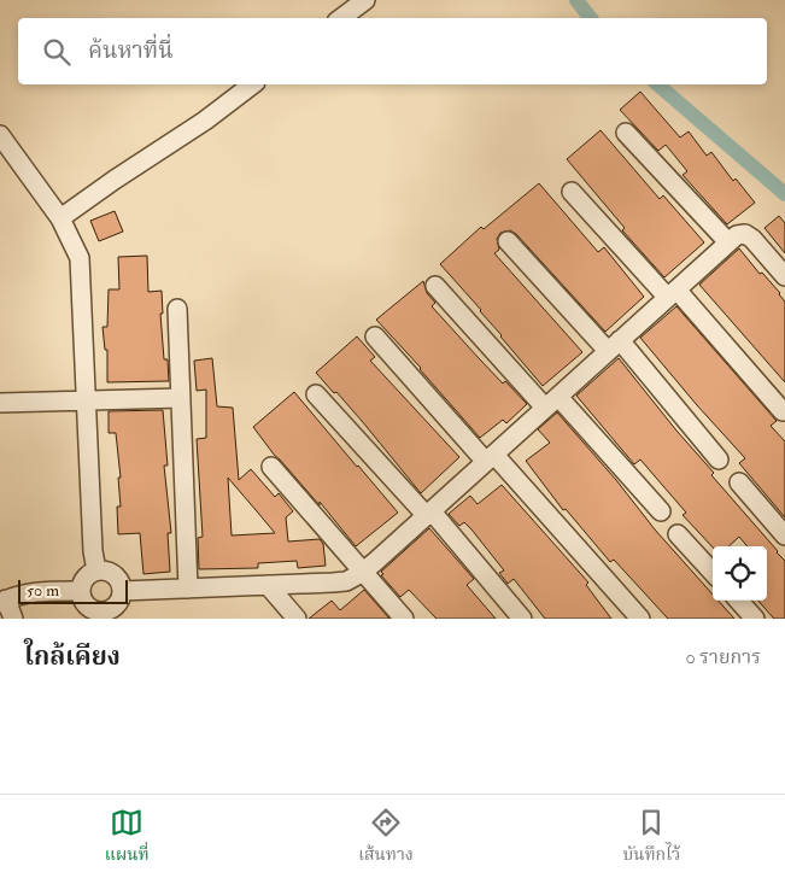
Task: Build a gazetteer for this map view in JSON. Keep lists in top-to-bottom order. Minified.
{"scale_bar":"50 m","page":{"search":"ค้นหาที่นี่","scale":"50 m","heading":["ใกล้เคียง","0 รายการ"],"nav":["แผนที่","เส้นทาง","บันทึกไว้"]}}
